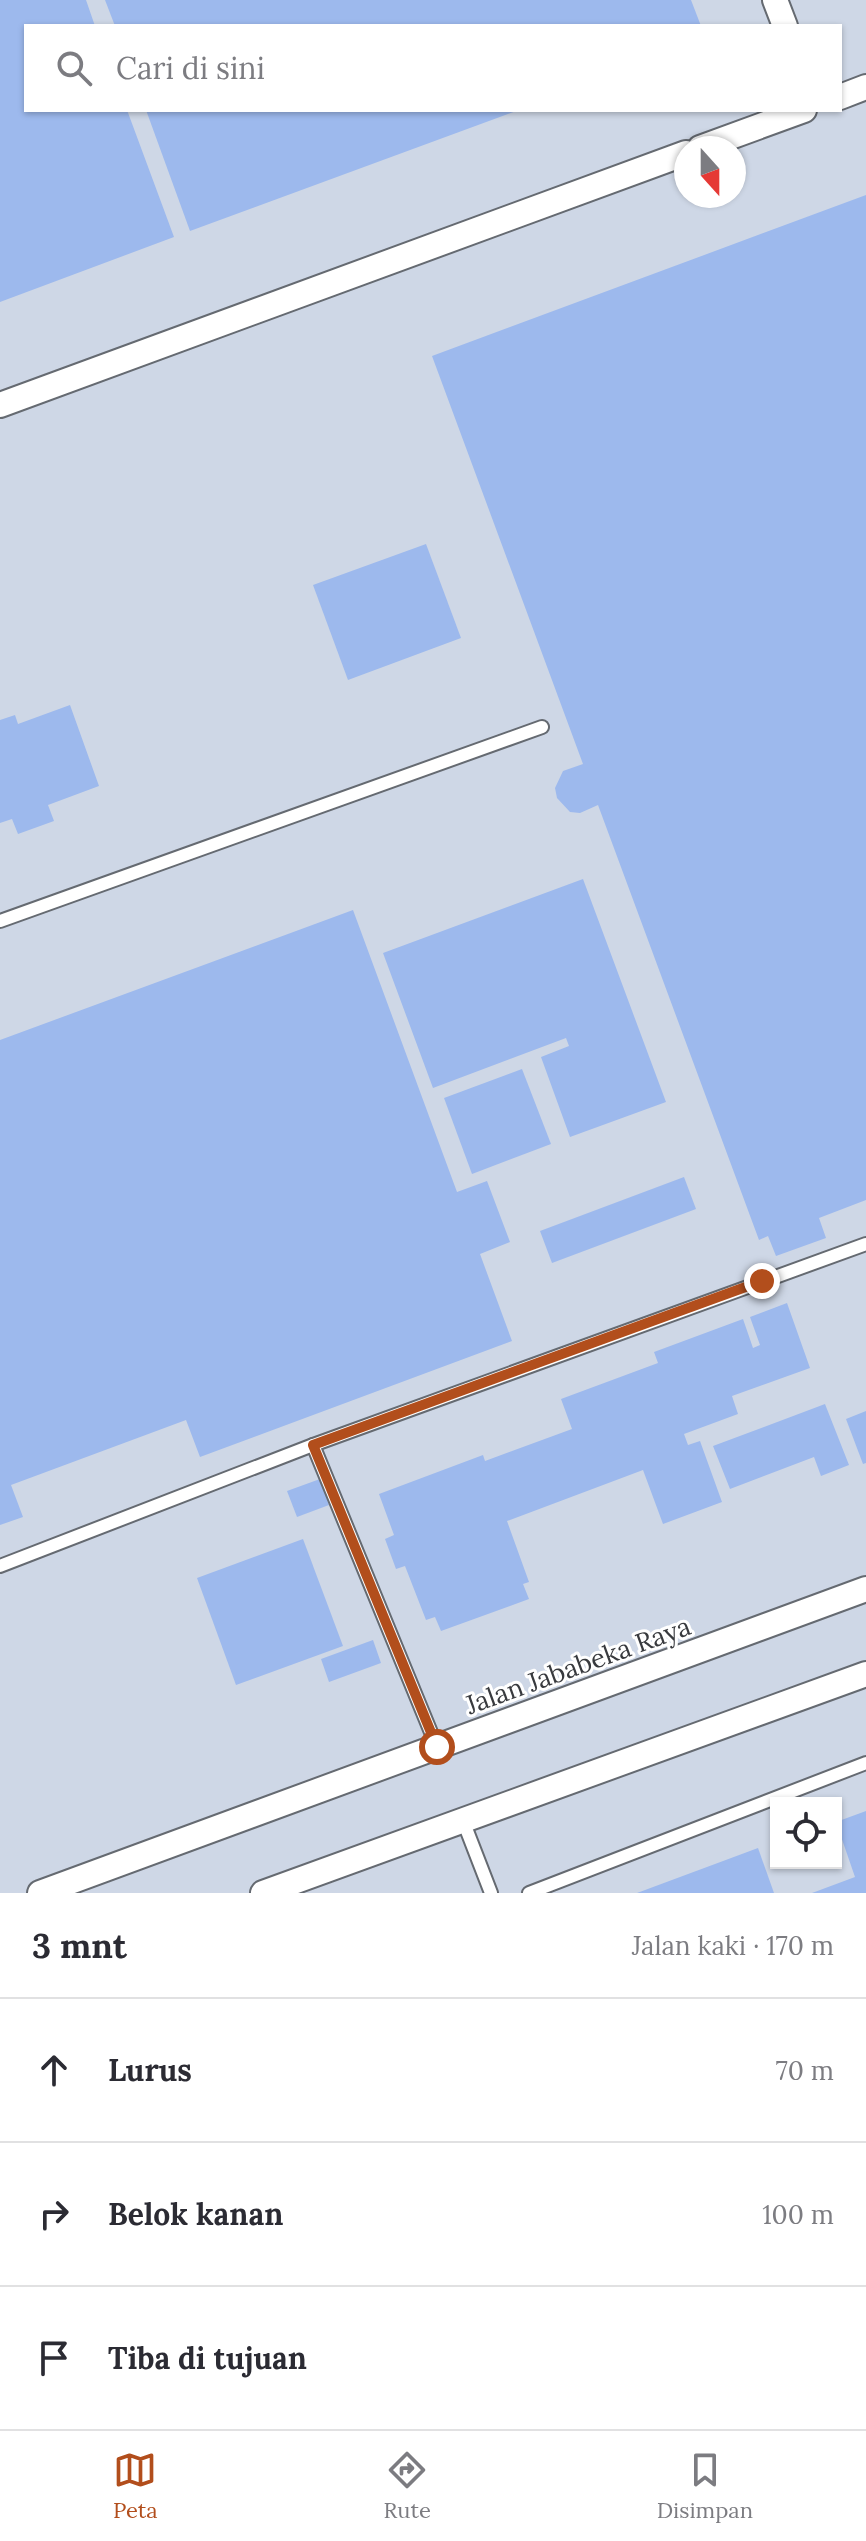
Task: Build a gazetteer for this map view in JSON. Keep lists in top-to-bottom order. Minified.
{"streets":{"street":["Jalan Jababeka Raya"]},"north":"bottom","page":{"search":"Cari di sini","heading":["3 mnt","Jalan kaki · 170 m"],"list":[["Lurus","70 m"],["Belok kanan","100 m"],"Tiba di tujuan"],"nav":["Peta","Rute","Disimpan"]}}
